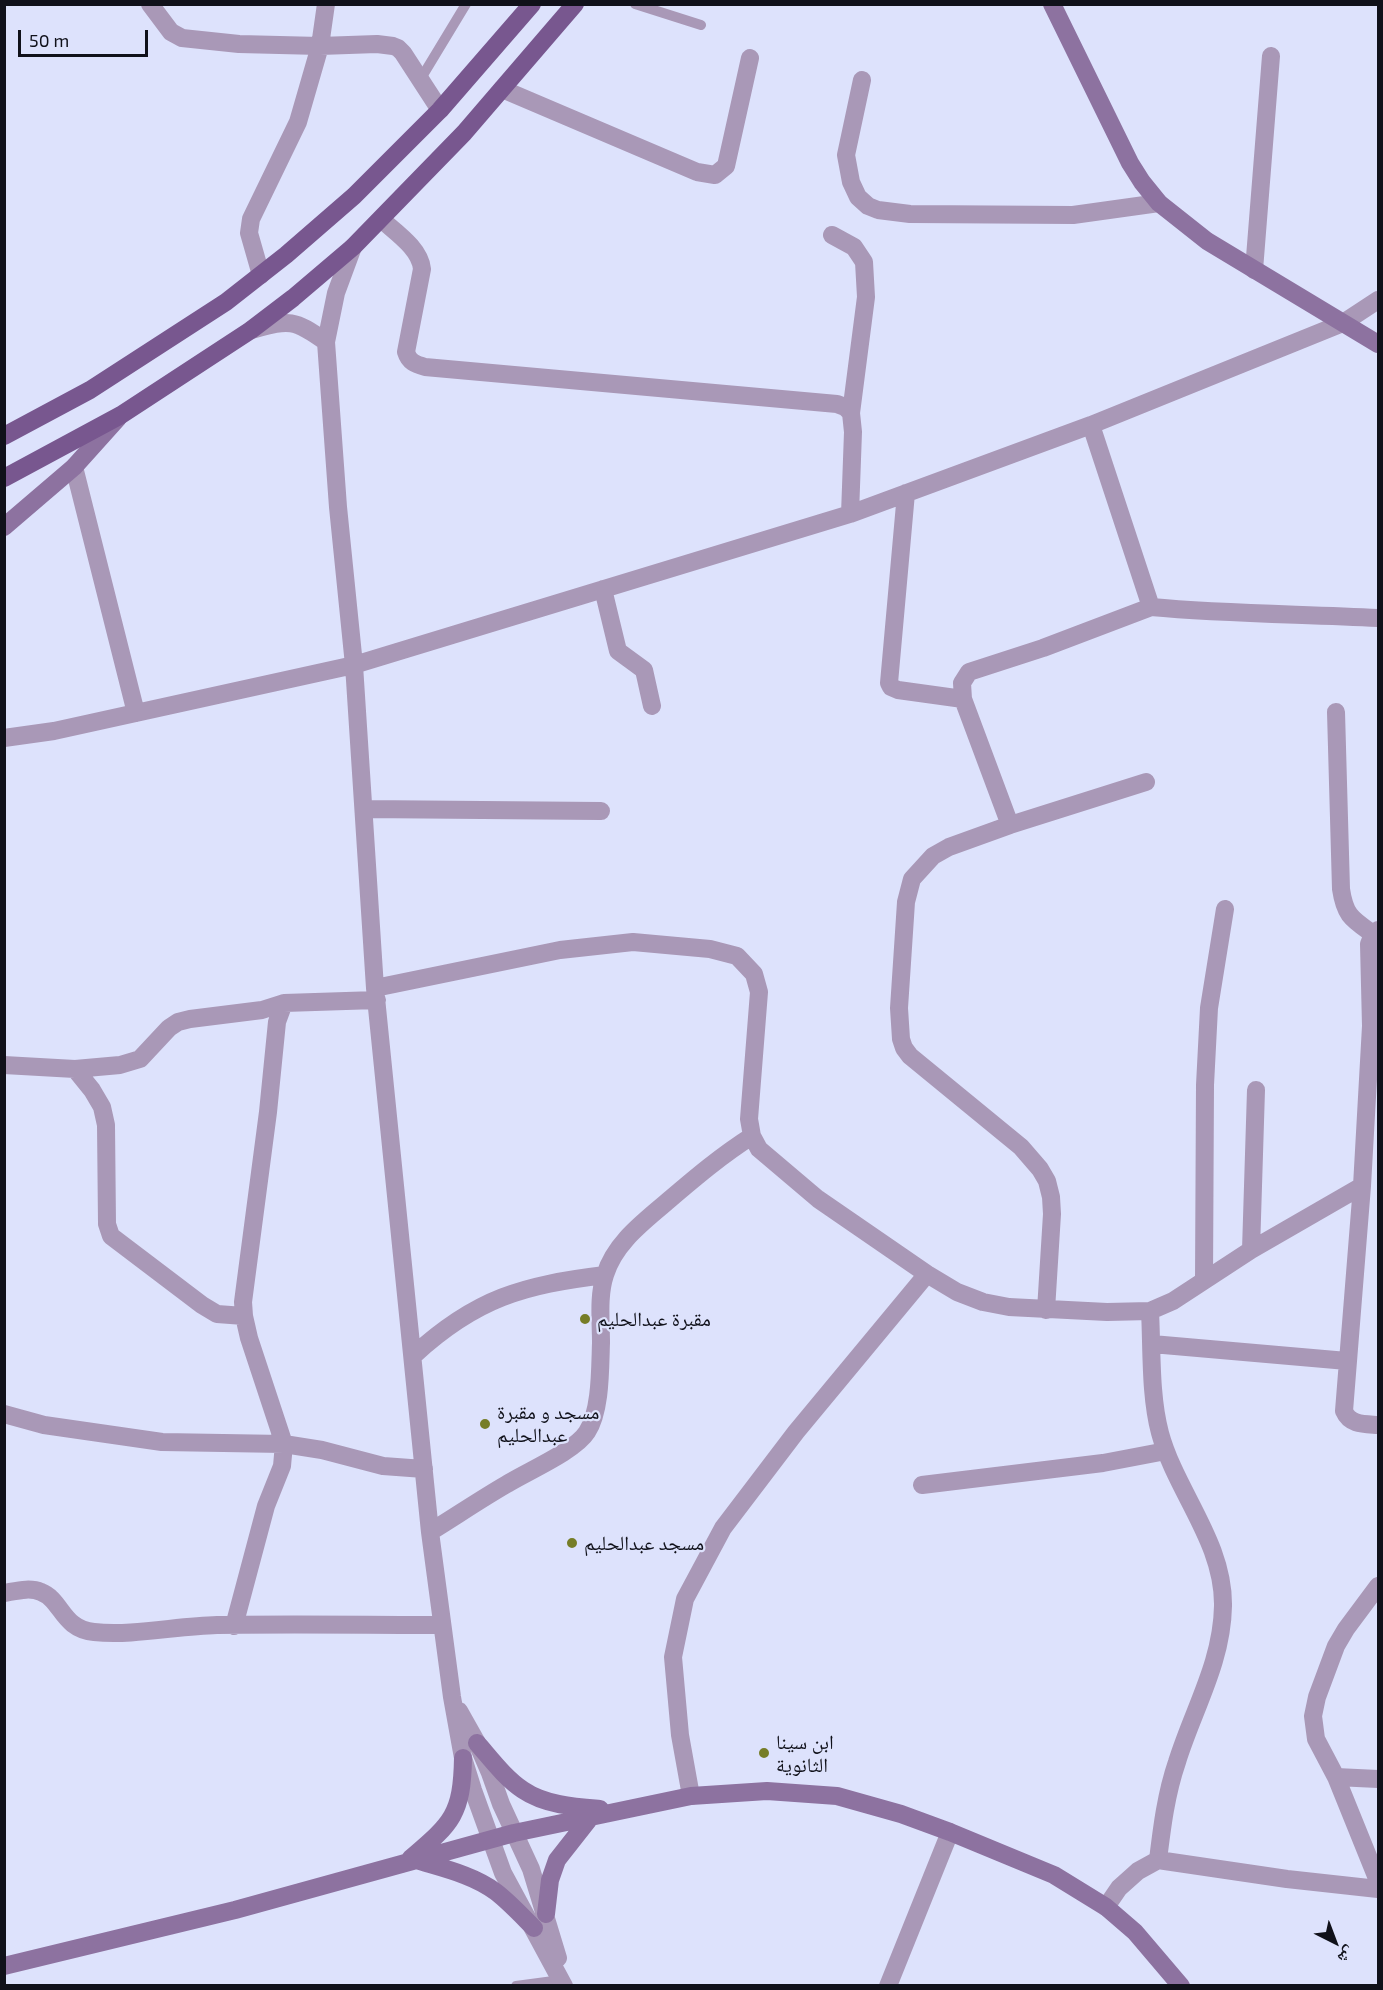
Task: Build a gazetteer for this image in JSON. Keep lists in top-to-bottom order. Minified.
{"places":["مقبرة عبدالحليم","مسجد و مقبرة عبدالحليم","مسجد عبدالحليم","ابن سينا الثانوية"],"scale_bar":"50 m","north":"bottom right"}
